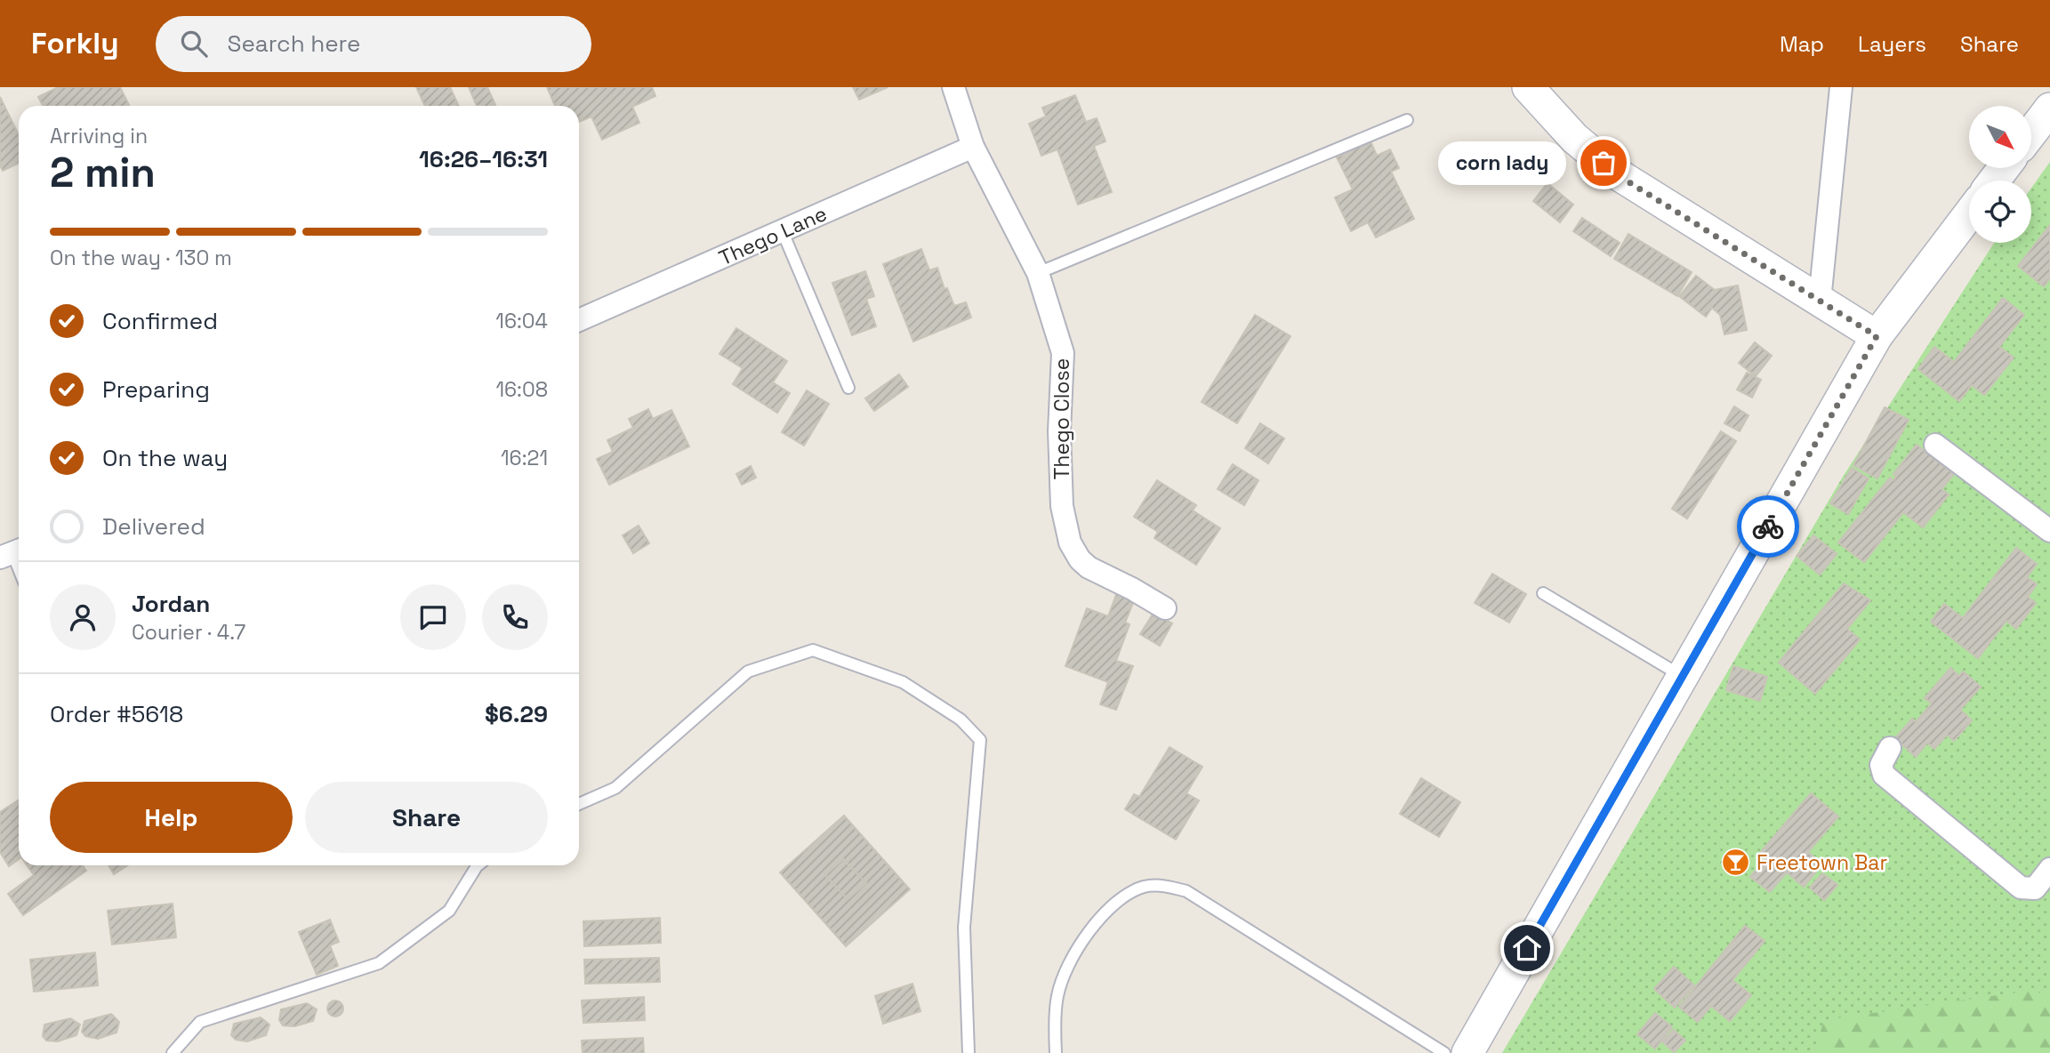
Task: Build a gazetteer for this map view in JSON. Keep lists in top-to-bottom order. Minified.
{"streets":{"street":["Thego Lane","Thego Close"]},"crossings":[["Thego Lane","Thego Close"]],"places":{"other":["corn lady"],"bar":["Freetown Bar"]},"north":"bottom right","page":{"header":"Forkly","search":"Search here","nav":["Map","Layers","Share"],"heading":["2 min","Arriving in","16:26–16:31"],"panel":["Jordan","Courier · 4.7","Order #5618","$6.29"],"bubble":"corn lady","bar":"On the way · 130 m","list":[["Confirmed","16:04"],["Preparing","16:08"],["On the way","16:21"],"Delivered"],"buttons":["Help","Share"]}}
